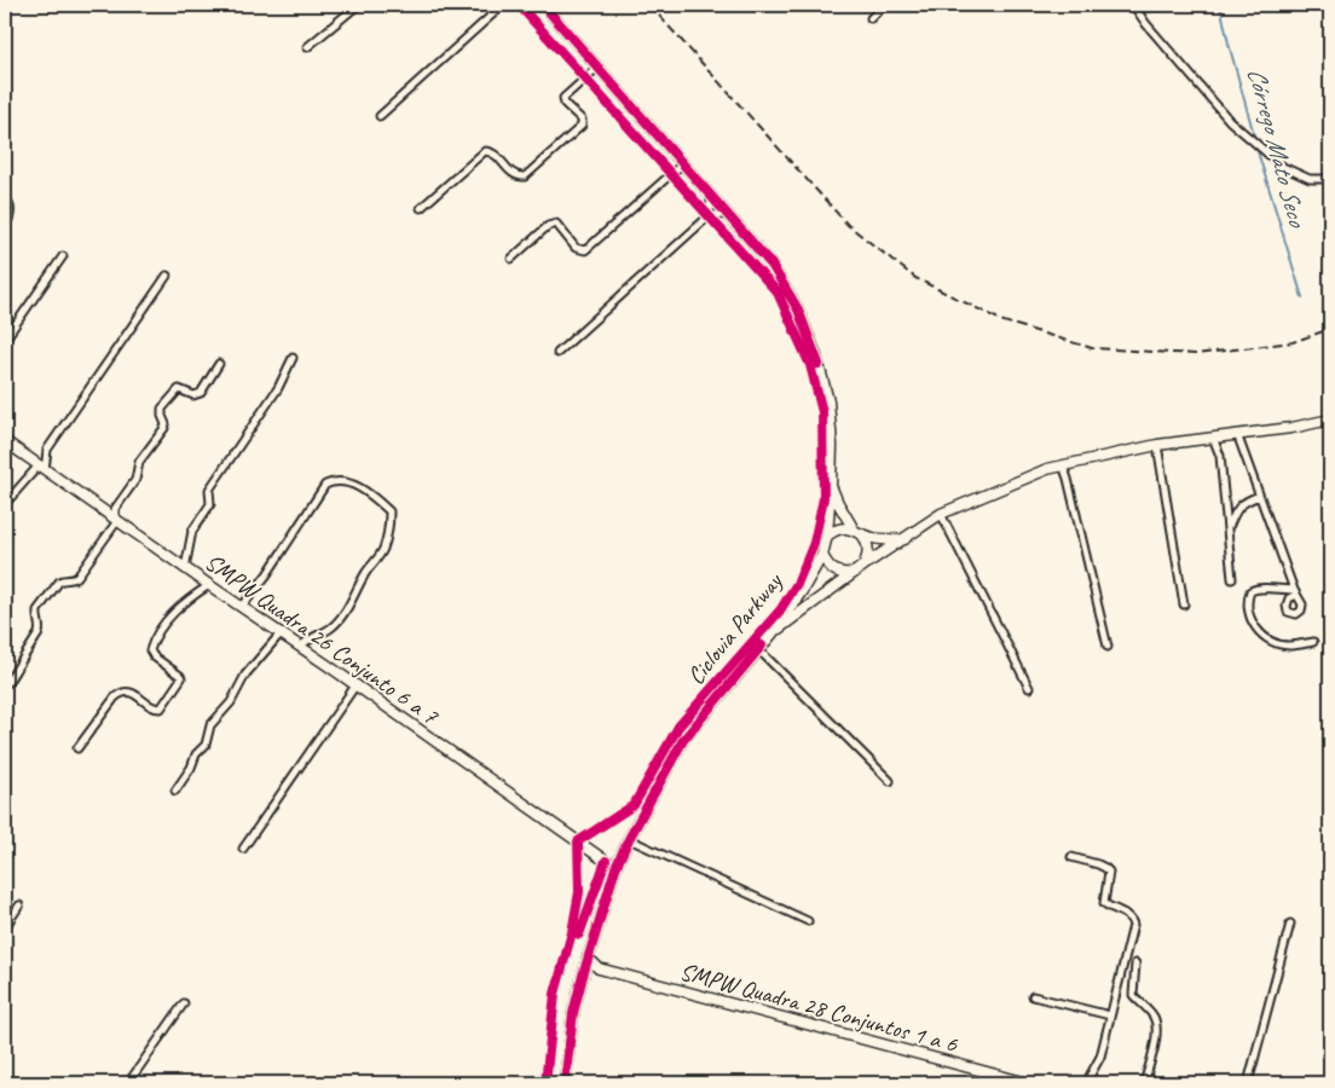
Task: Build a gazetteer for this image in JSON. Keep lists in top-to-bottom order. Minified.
{"streets":{"street":["SMPW Quadra 26 Conjunto 6 a 7","SMPW Quadra 28 Conjuntos 1 a 6"],"cycle path":["Ciclovia Parkway"]},"water":["Córrego Mato Seco"]}
